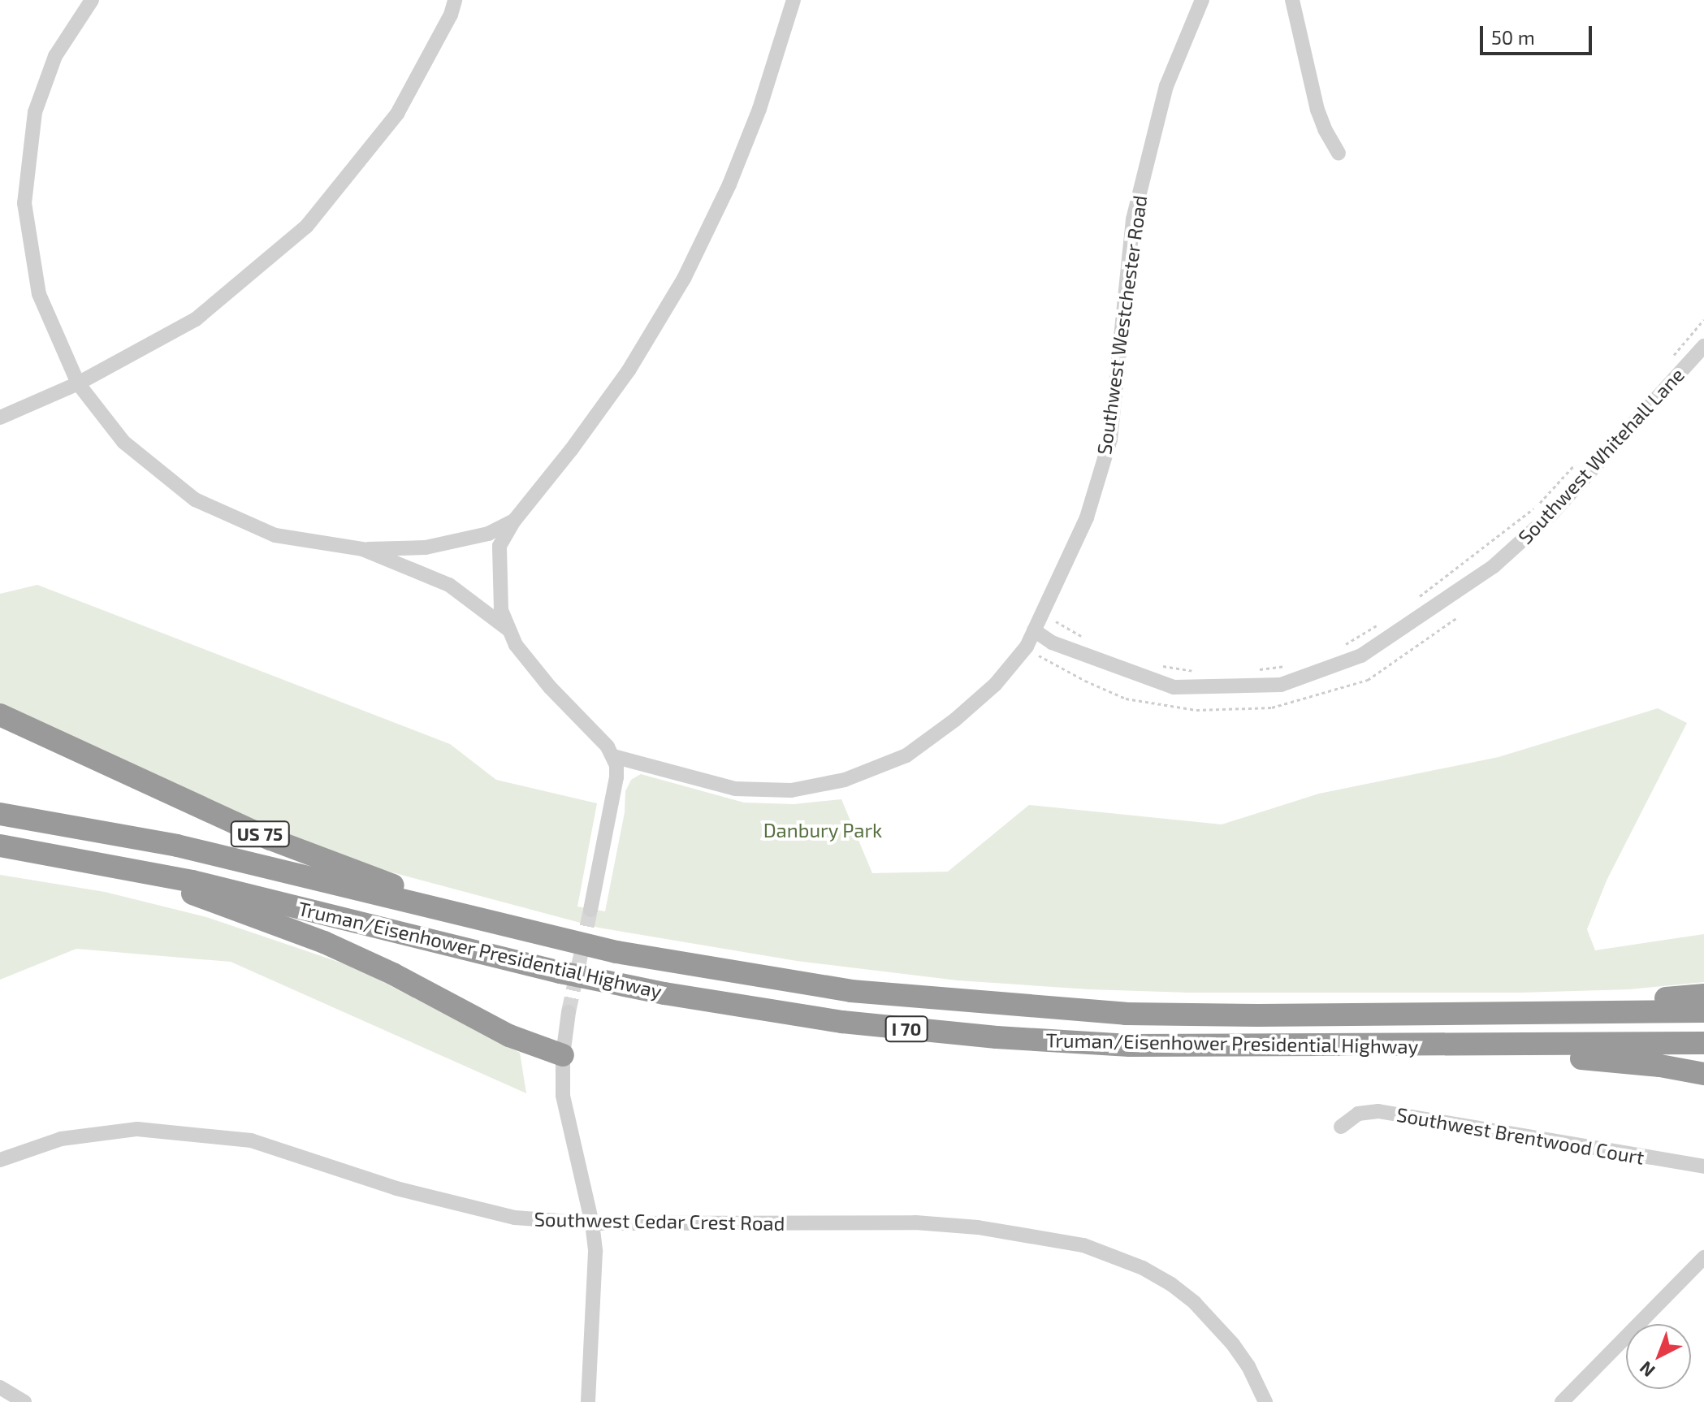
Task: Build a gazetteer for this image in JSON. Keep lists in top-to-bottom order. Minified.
{"streets":{"highway":["US 75","Truman/Eisenhower Presidential Highway","I 70"],"street":["Southwest Westchester Road","Southwest Whitehall Lane","Southwest Brentwood Court","Southwest Cedar Crest Road"]},"crossings":[["Southwest Westchester Road","Southwest Whitehall Lane"],["US 75","Truman/Eisenhower Presidential Highway"]],"parks":["Danbury Park"],"scale_bar":"50 m","north":"bottom left"}
